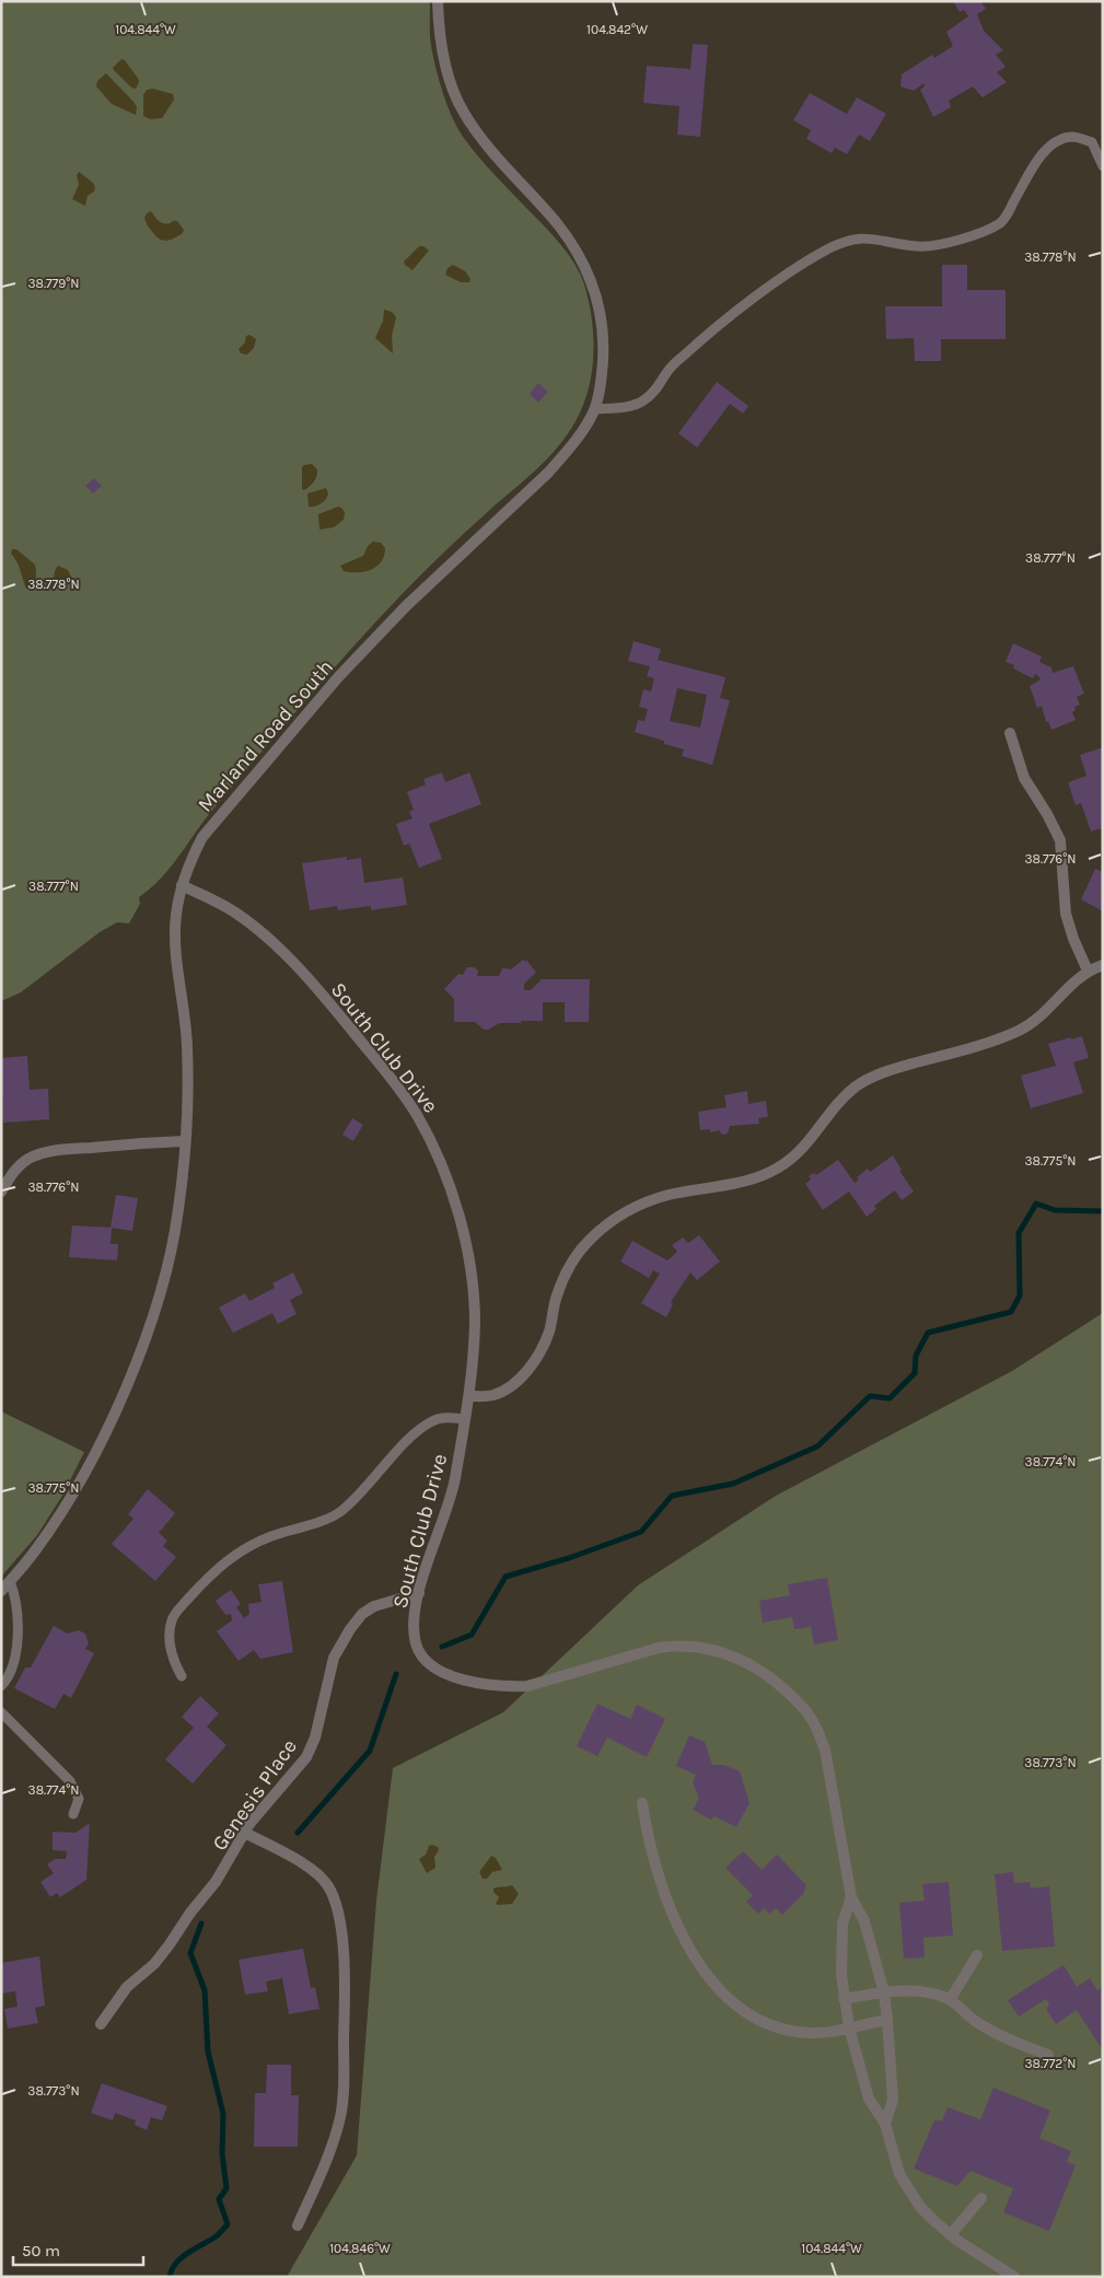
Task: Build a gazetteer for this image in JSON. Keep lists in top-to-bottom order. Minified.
{"streets":{"street":["Marland Road South","South Club Drive","Genesis Place"]},"crossings":[["Marland Road South","South Club Drive"],["South Club Drive","Genesis Place"]],"scale_bar":"50 m","coordinates":["104.844°W","104.842°W","38.778°N","38.779°N","38.777°N","38.776°N","38.775°N","38.774°N","38.773°N","38.772°N","104.846°W"]}
